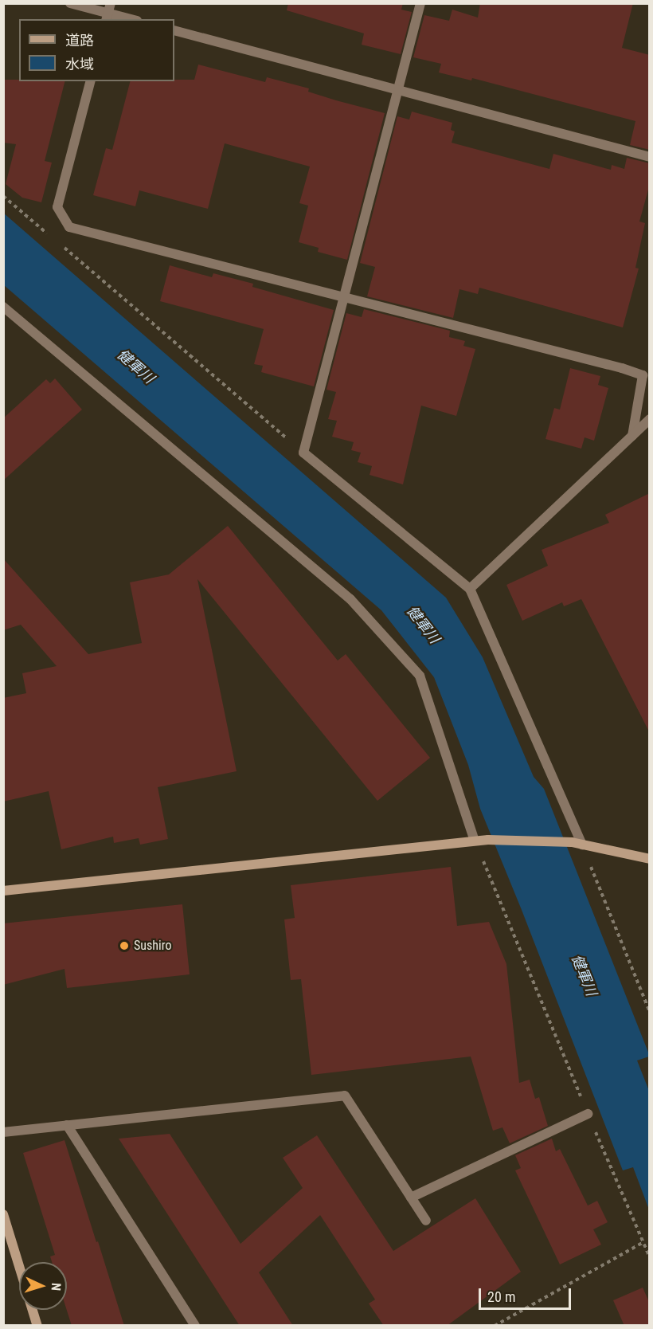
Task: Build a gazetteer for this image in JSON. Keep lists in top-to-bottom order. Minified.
{"water":["健軍川"],"places":["Sushiro"],"legend":["道路","水域"],"scale_bar":"20 m","north":"right"}
